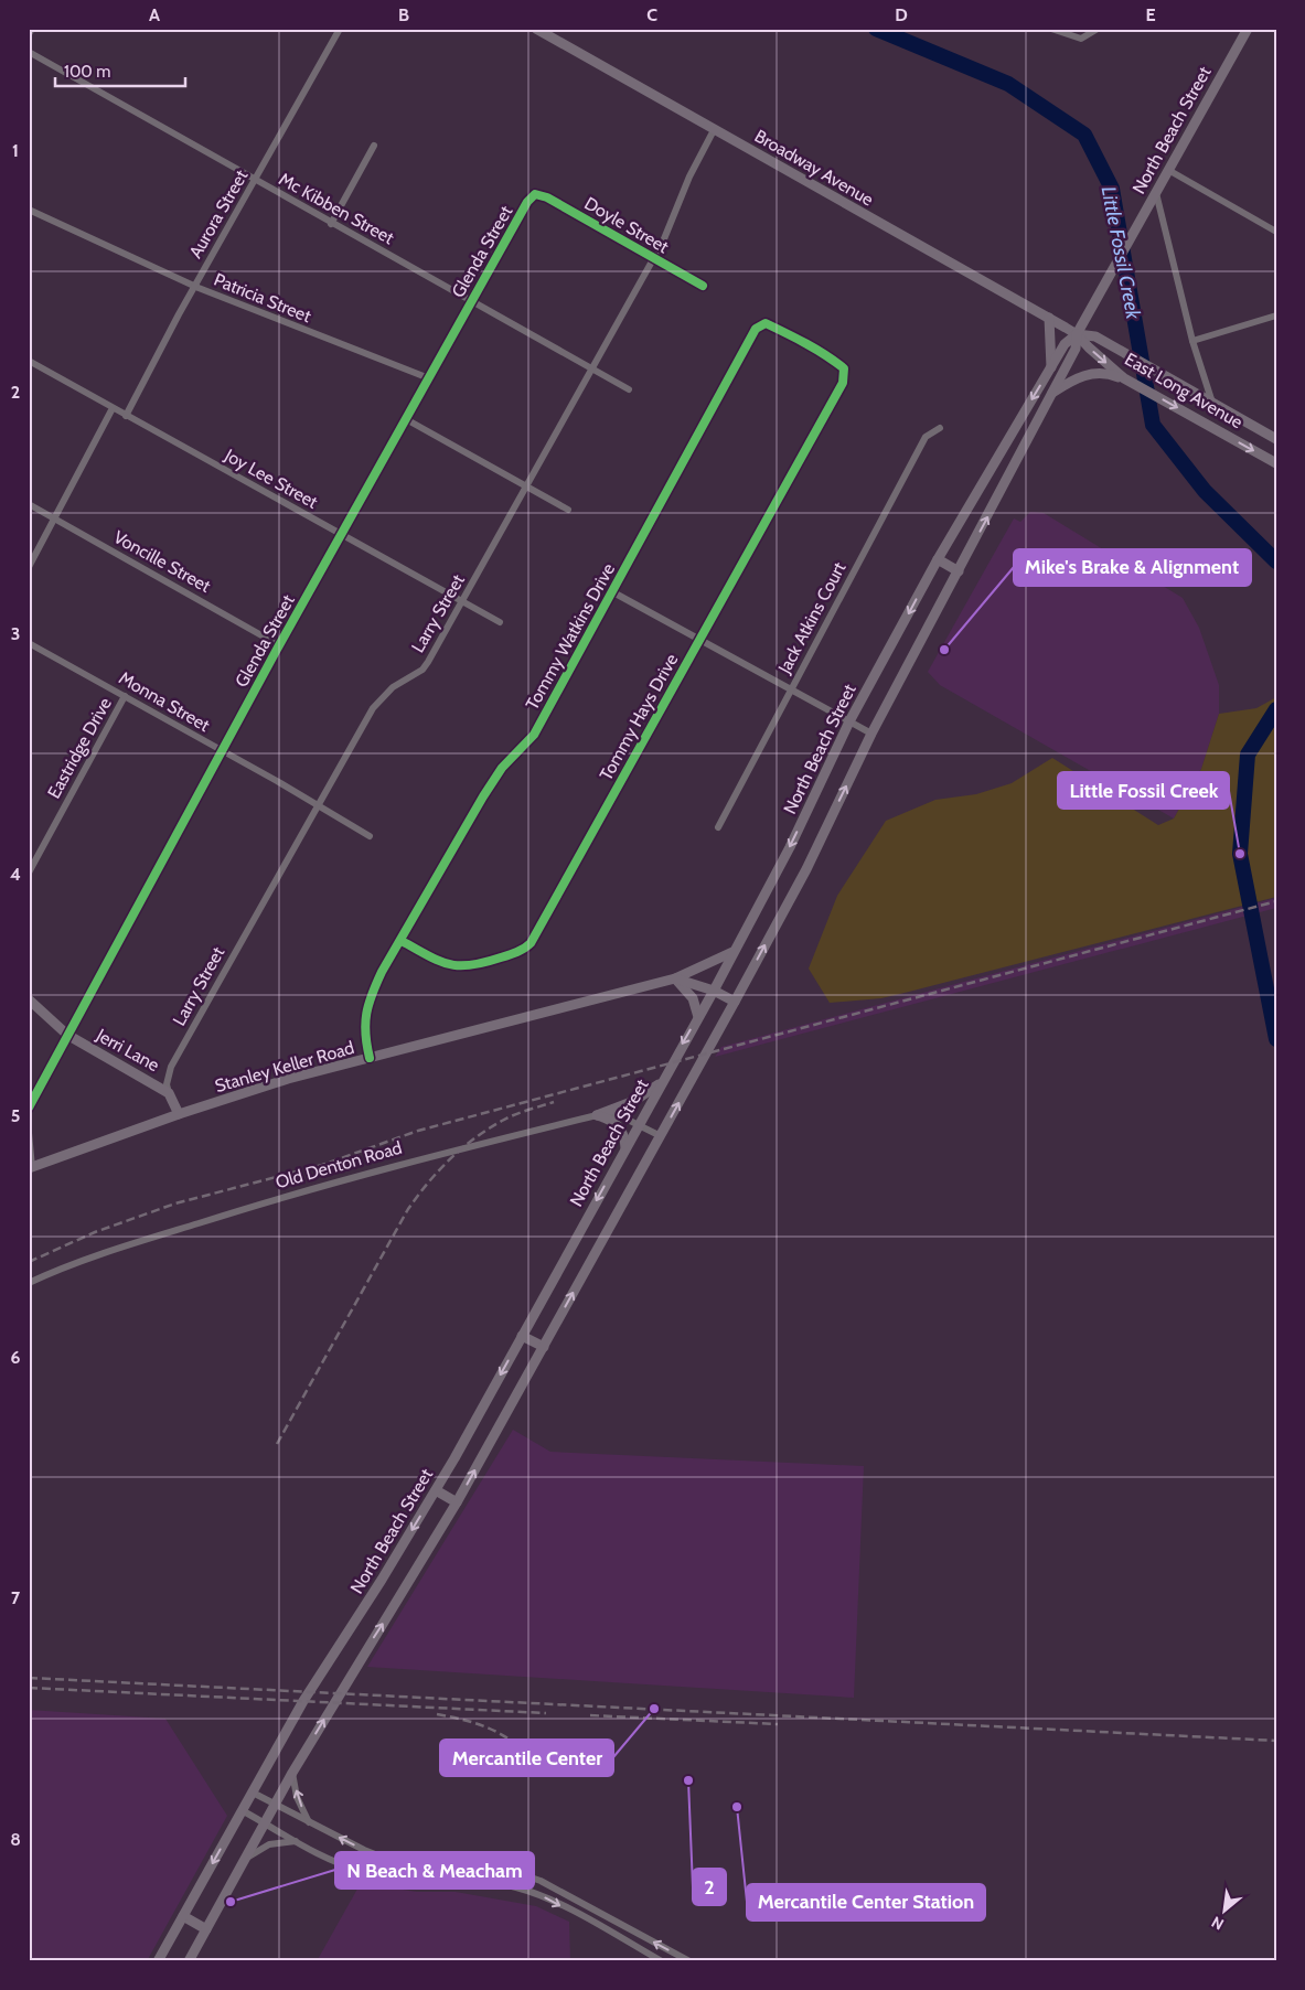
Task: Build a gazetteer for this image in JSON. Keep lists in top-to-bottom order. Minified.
{"streets":{"main road":["North Beach Street","Broadway Avenue","East Long Avenue","Jerri Lane","Stanley Keller Road"],"street":["Mc Kibben Street","Aurora Street","Doyle Street","Glenda Street","Patricia Street","Joy Lee Street","Voncille Street","Larry Street","Jack Atkins Court","Tommy Watkins Drive","Monna Street","Tommy Hays Drive","Eastridge Drive","Old Denton Road"]},"crossings":[["North Beach Street","Broadway Avenue"],["North Beach Street","East Long Avenue"],["North Beach Street","Stanley Keller Road"],["North Beach Street","Old Denton Road"],["Broadway Avenue","East Long Avenue"],["Broadway Avenue","Larry Street"],["Mc Kibben Street","Aurora Street"],["Mc Kibben Street","Glenda Street"],["Mc Kibben Street","Larry Street"],["Aurora Street","Patricia Street"],["Aurora Street","Joy Lee Street"],["Doyle Street","Glenda Street"],["Doyle Street","Larry Street"],["Glenda Street","Patricia Street"],["Glenda Street","Joy Lee Street"],["Glenda Street","Voncille Street"],["Glenda Street","Monna Street"],["Glenda Street","Jerri Lane"],["Joy Lee Street","Larry Street"],["Larry Street","Monna Street"],["Larry Street","Jerri Lane"],["Tommy Watkins Drive","Tommy Hays Drive"],["Tommy Watkins Drive","Stanley Keller Road"],["Monna Street","Eastridge Drive"],["Jerri Lane","Stanley Keller Road"]],"water":["Little Fossil Creek"],"places":["Mike's Brake & Alignment","Little Fossil Creek","Mercantile Center","2","Mercantile Center Station","N Beach & Meacham"],"scale_bar":"100 m","north":"bottom left","grid":{"columns":["A","B","C","D","E"],"rows":["1","2","3","4","5","6","7","8"]}}
